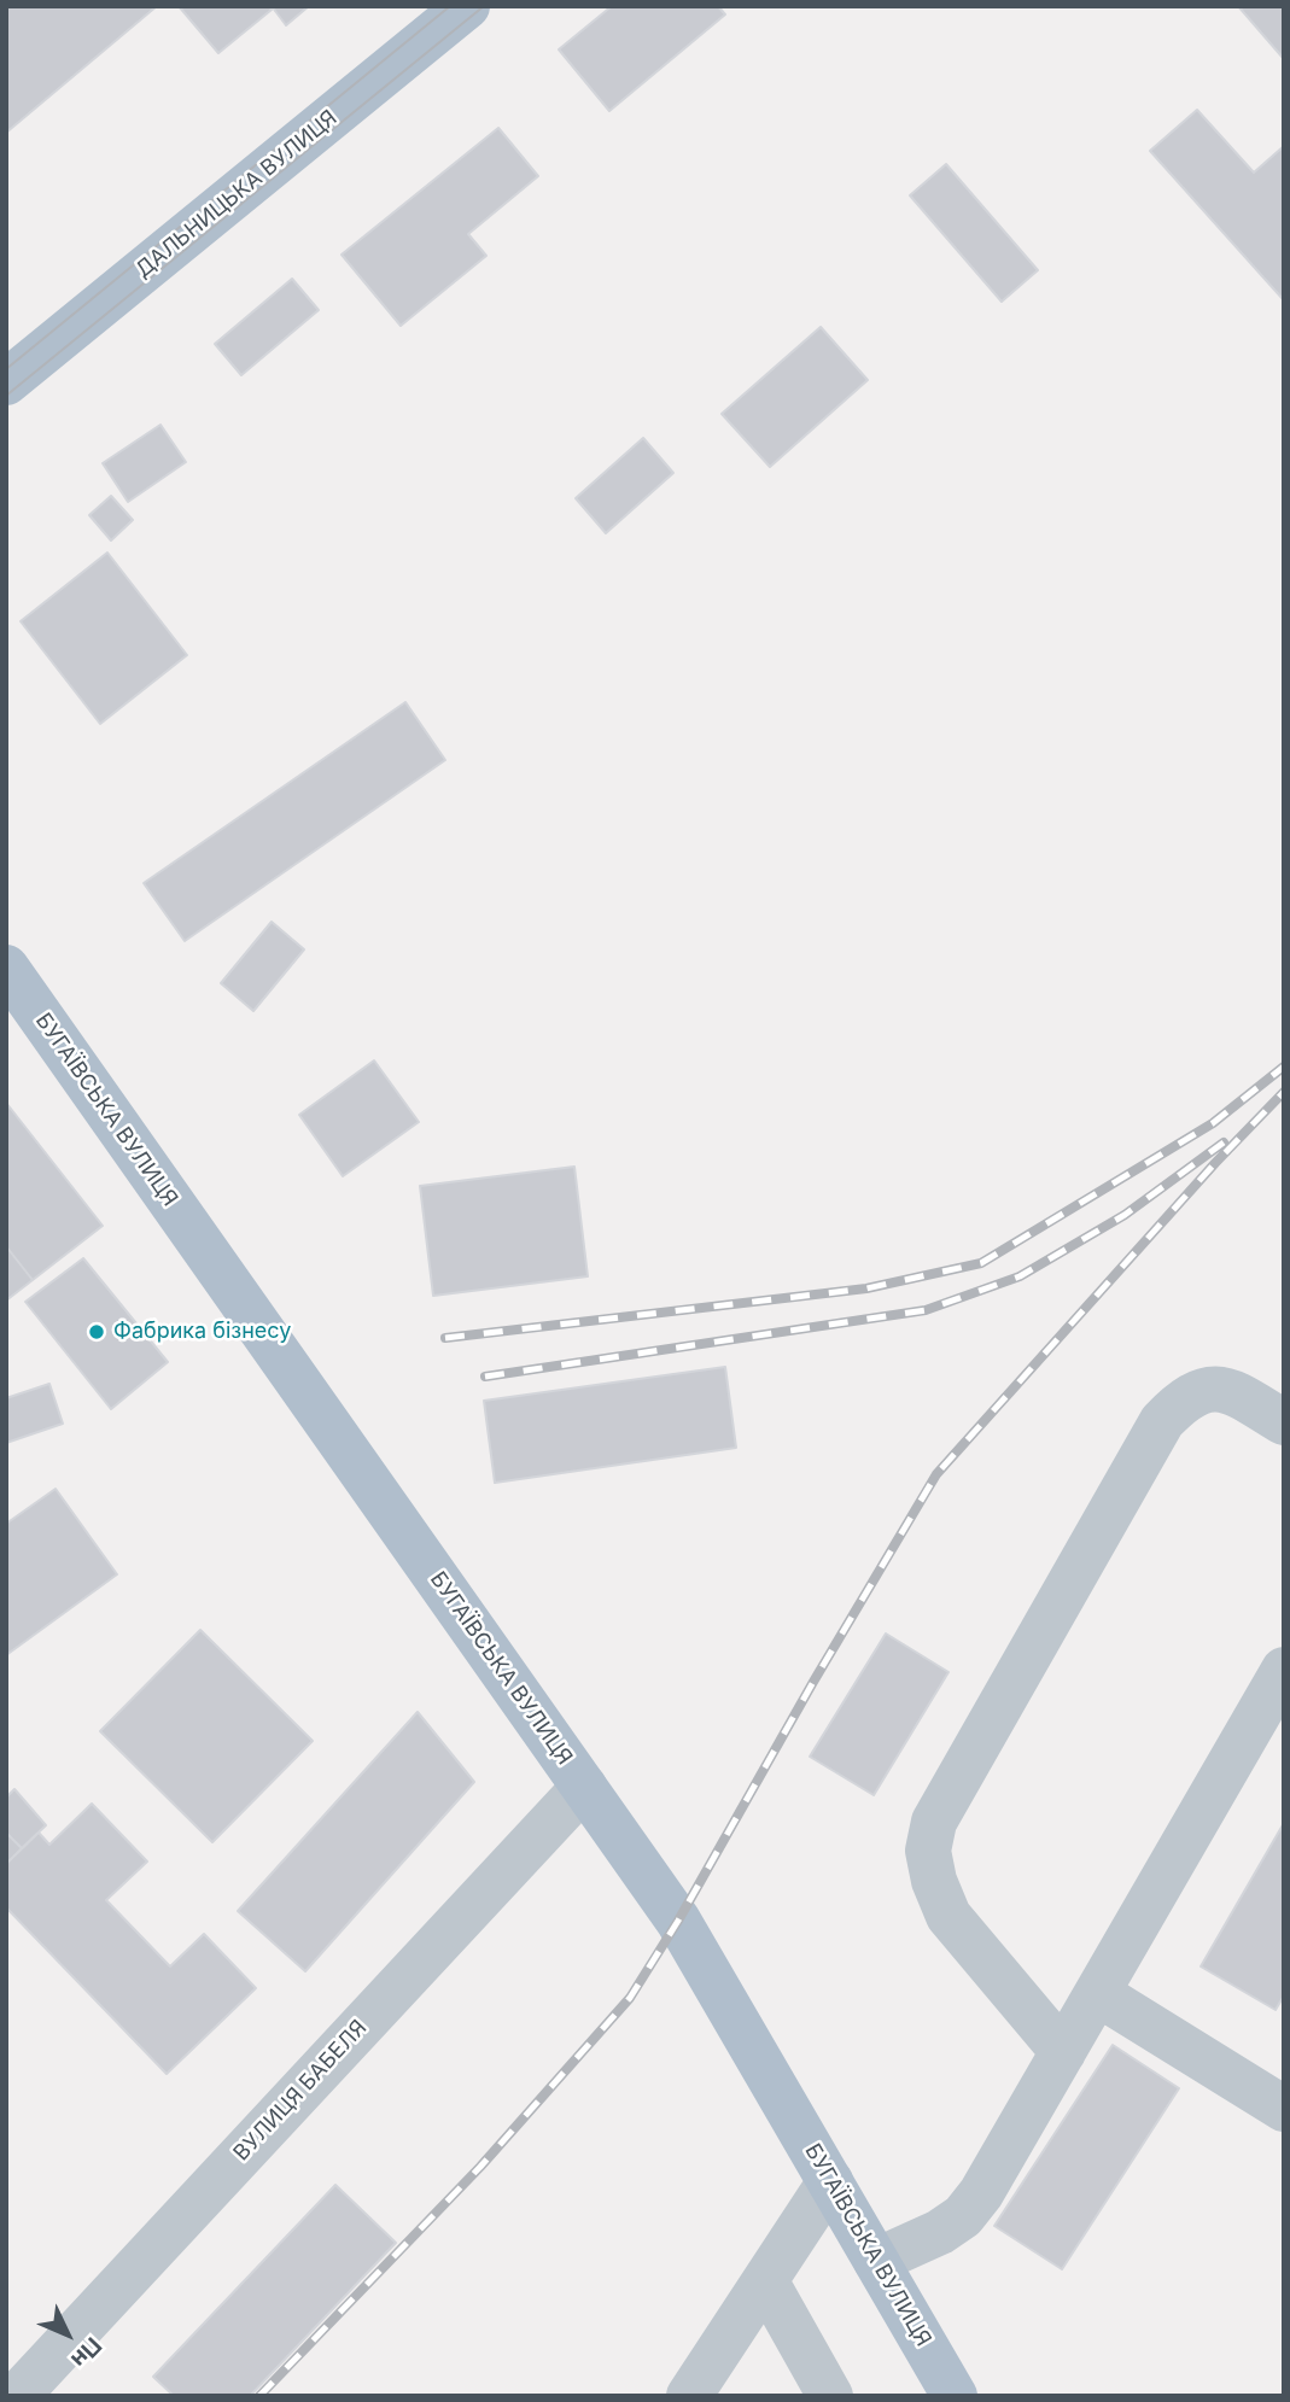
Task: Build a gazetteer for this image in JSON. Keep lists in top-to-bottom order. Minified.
{"streets":{"main road":["ДАЛЬНИЦЬКА ВУЛИЦЯ","БУГАЇВСЬКА ВУЛИЦЯ"],"street":["ВУЛИЦЯ БАБЕЛЯ"]},"crossings":[["БУГАЇВСЬКА ВУЛИЦЯ","ВУЛИЦЯ БАБЕЛЯ"]],"places":["Фабрика бізнесу"],"north":"bottom right"}
